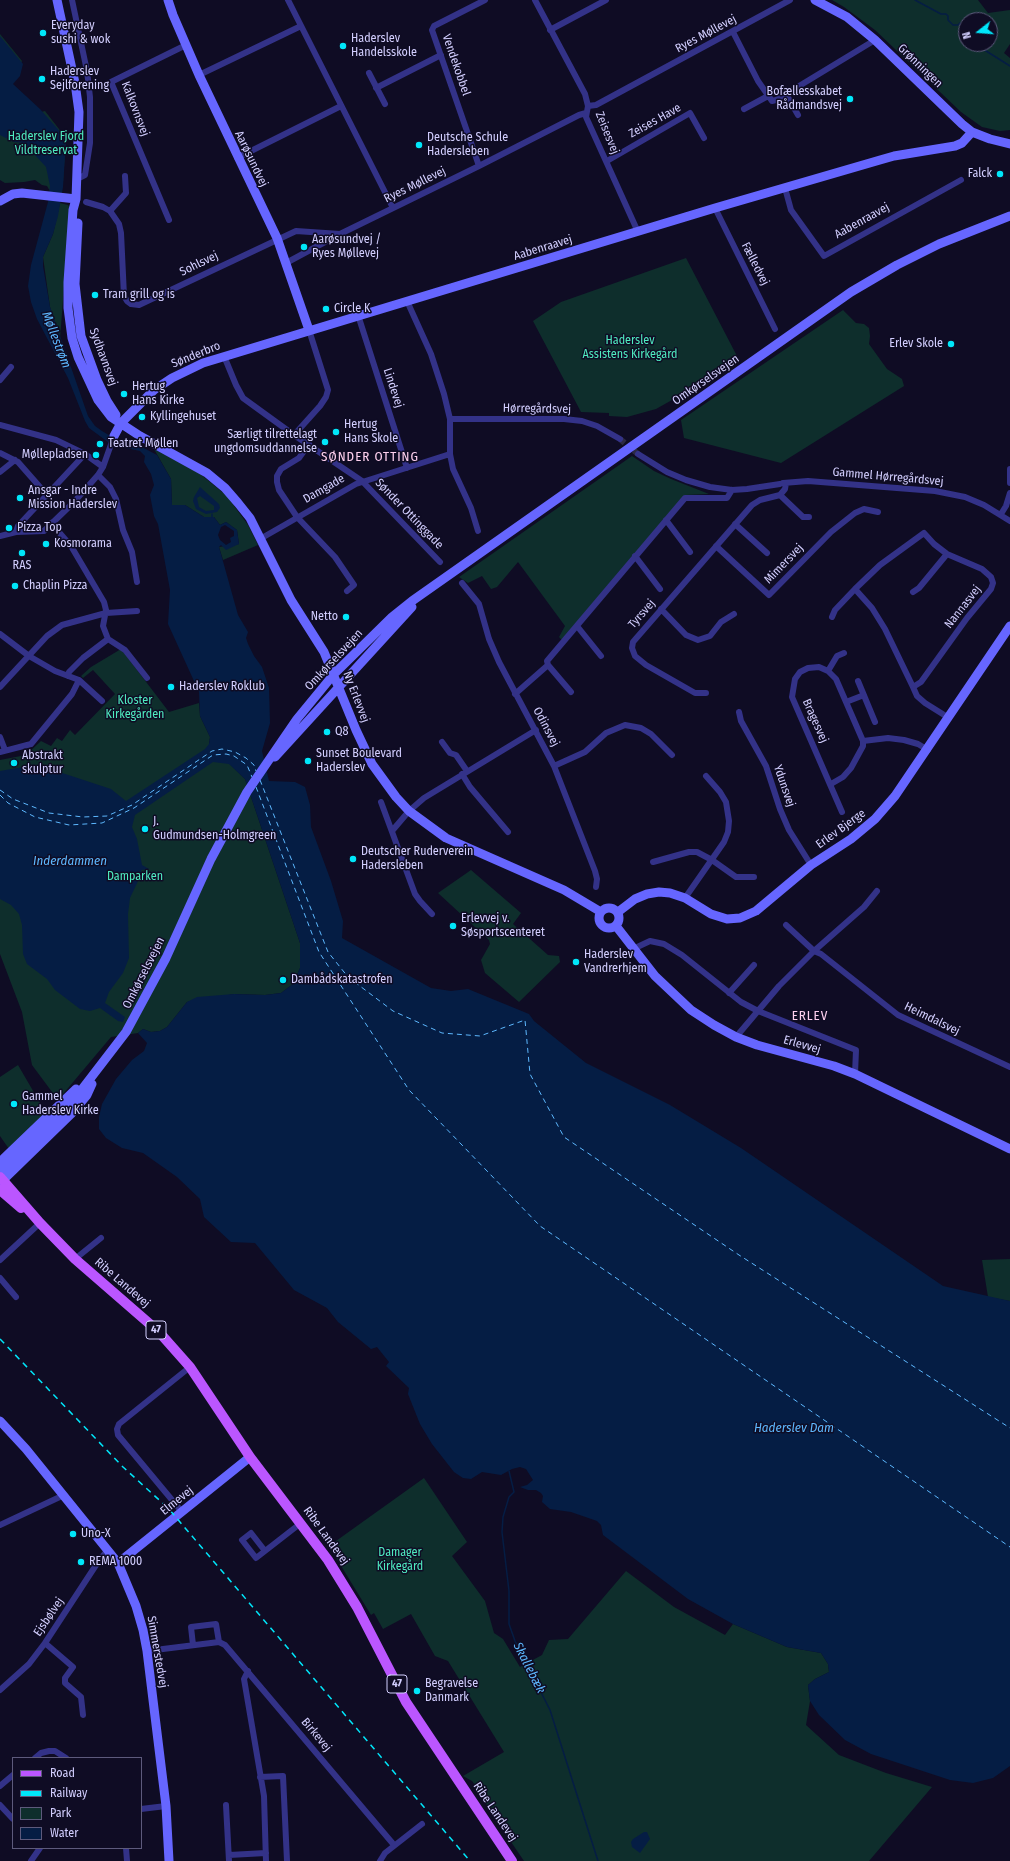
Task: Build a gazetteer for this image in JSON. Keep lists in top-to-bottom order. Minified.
{"streets":{"main road":["Ribe Landevej","47"],"street":["Ryes Møllevej","Vendekobbel","Grønningen","Kalkovnsvej","Zeises Have","Zeisesvej","Aarøsundvej","Aabenraavej","Sohlsvej","Fælledvej","Sønderbro","Sydhavnsvej","Omkørselsvejen","Lindevej","Hørregårdsvej","Gammel Hørregårdsvej","Damgade","Sønder Ottinggade","Mimersvej","Nannasvej","Tyrsvej","Ny Erlevvej","Bragesvej","Odinsvej","Ydunsvej","Erlev Bjerge","Heimdalsvej","Erlevvej","Elmevej","Ejsbølvej","Simmerstedvej","Birkevej"]},"crossings":[["Ryes Møllevej","Vendekobbel"],["Ryes Møllevej","Zeisesvej"],["Ryes Møllevej","Aarøsundvej"],["Ryes Møllevej","Sohlsvej"],["Grønningen","Aabenraavej"],["Kalkovnsvej","Aarøsundvej"],["Zeises Have","Zeisesvej"],["Zeisesvej","Aabenraavej"],["Aarøsundvej","Aabenraavej"],["Aarøsundvej","Sohlsvej"],["Aarøsundvej","Sønderbro"],["Aabenraavej","Fælledvej"],["Aabenraavej","Sønderbro"],["Aabenraavej","Lindevej"],["Sønderbro","Sydhavnsvej"],["Sønderbro","Sønder Ottinggade"],["Sønderbro","Ny Erlevvej"],["Sydhavnsvej","Ny Erlevvej"],["Omkørselsvejen","Ny Erlevvej"],["Lindevej","Damgade"],["Damgade","Sønder Ottinggade"],["Damgade","Ny Erlevvej"],["Mimersvej","Tyrsvej"],["Ny Erlevvej","Erlev Bjerge"],["Ny Erlevvej","Erlevvej"],["Ydunsvej","Erlev Bjerge"],["Erlev Bjerge","Erlevvej"],["Ribe Landevej","Elmevej"],["Elmevej","Simmerstedvej"],["Ejsbølvej","Simmerstedvej"]],"districts":["SØNDER OTTING","ERLEV"],"water":["Møllestrøm","Inderdammen","Haderslev Dam","Skallebæk"],"parks":["Haderslev Fjord Vildtreservat","Haderslev Assistens Kirkegård","Kloster Kirkegården","Damparken","Damager Kirkegård"],"places":["Everyday sushi & wok","Haderslev Handelsskole","Haderslev Sejlforening","Bofællesskabet Rådmandsvej","Deutsche Schule Hadersleben","Falck","Aarøsundvej / Ryes Møllevej","Tram grill og is","Circle K","Erlev Skole","Hertug Hans Kirke","Kyllingehuset","Hertug Hans Skole","Særligt tilrettelagt ungdomsuddannelse","Teatret Møllen","Møllepladsen","Ansgar - Indre Mission Haderslev","Pizza Top","Kosmorama","RAS","Chaplin Pizza","Netto","Haderslev Roklub","Q8","Sunset Boulevard Haderslev","Abstrakt skulptur","J. Gudmundsen-Holmgreen","Deutscher Ruderverein Hadersleben","Erlevvej v. Søsportscenteret","Haderslev Vandrerhjem","Dambådskatastrofen","Gammel Haderslev Kirke","Uno-X","REMA 1000","Begravelse Danmark"],"legend":["Road","Railway","Park","Water"],"north":"left"}
